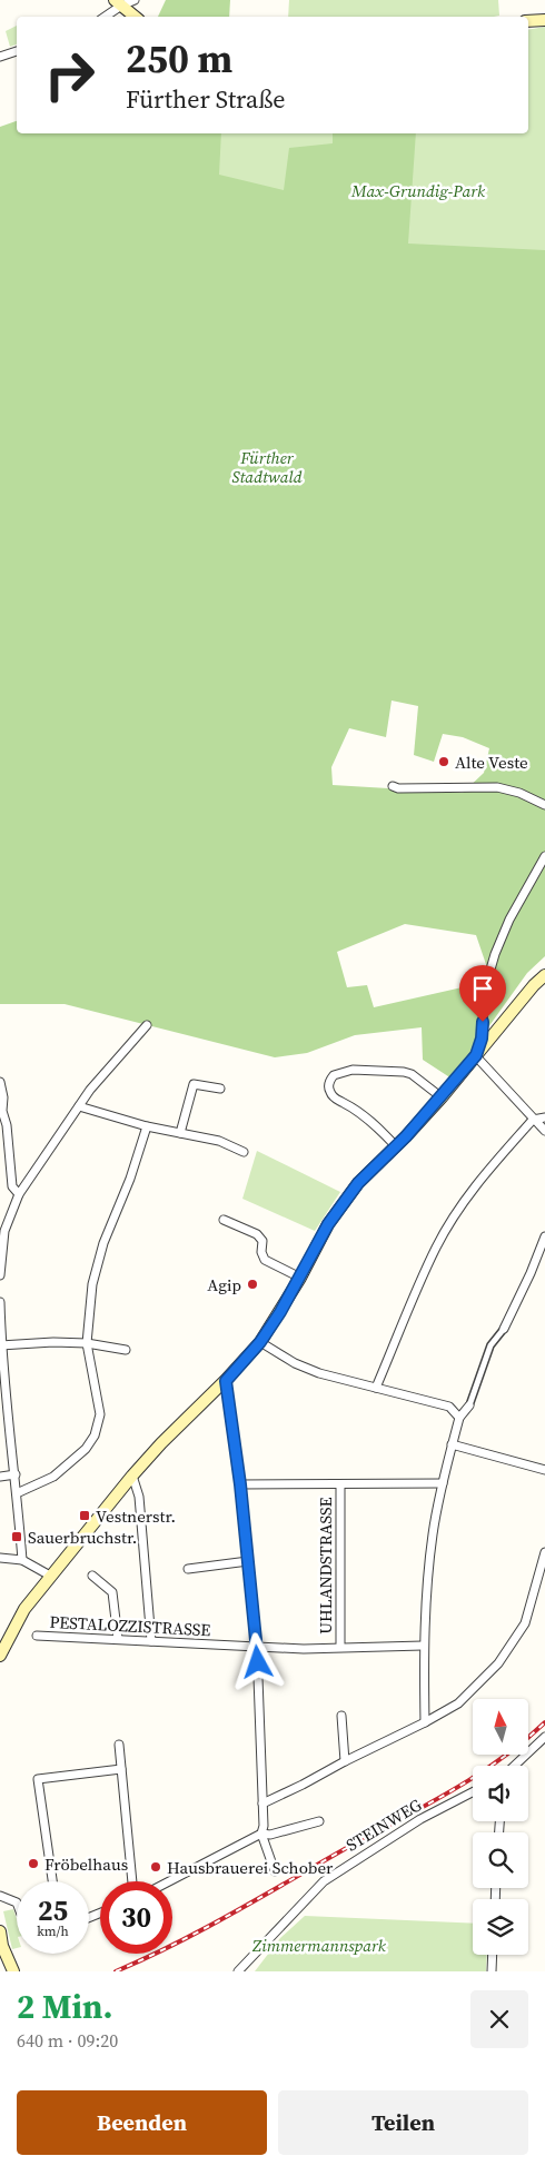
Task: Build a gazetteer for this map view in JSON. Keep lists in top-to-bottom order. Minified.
{"streets":{"street":["UHLANDSTRASSE","PESTALOZZISTRASSE","STEINWEG"]},"crossings":[["UHLANDSTRASSE","PESTALOZZISTRASSE"]],"parks":["Max-Grundig-Park","Fürther Stadtwald","Zimmermannspark"],"places":{"other":["Alte Veste","Agip","Fröbelhaus","Hausbrauerei Schober"],"transit":["Vestnerstr.","Sauerbruchstr."]},"north":"top","page":{"turn":["250 m","Fürther Straße"],"speed":"25 km/h","limit":"30","heading":["2 Min.","640 m · 09:20"],"buttons":["Beenden","Teilen"]}}
